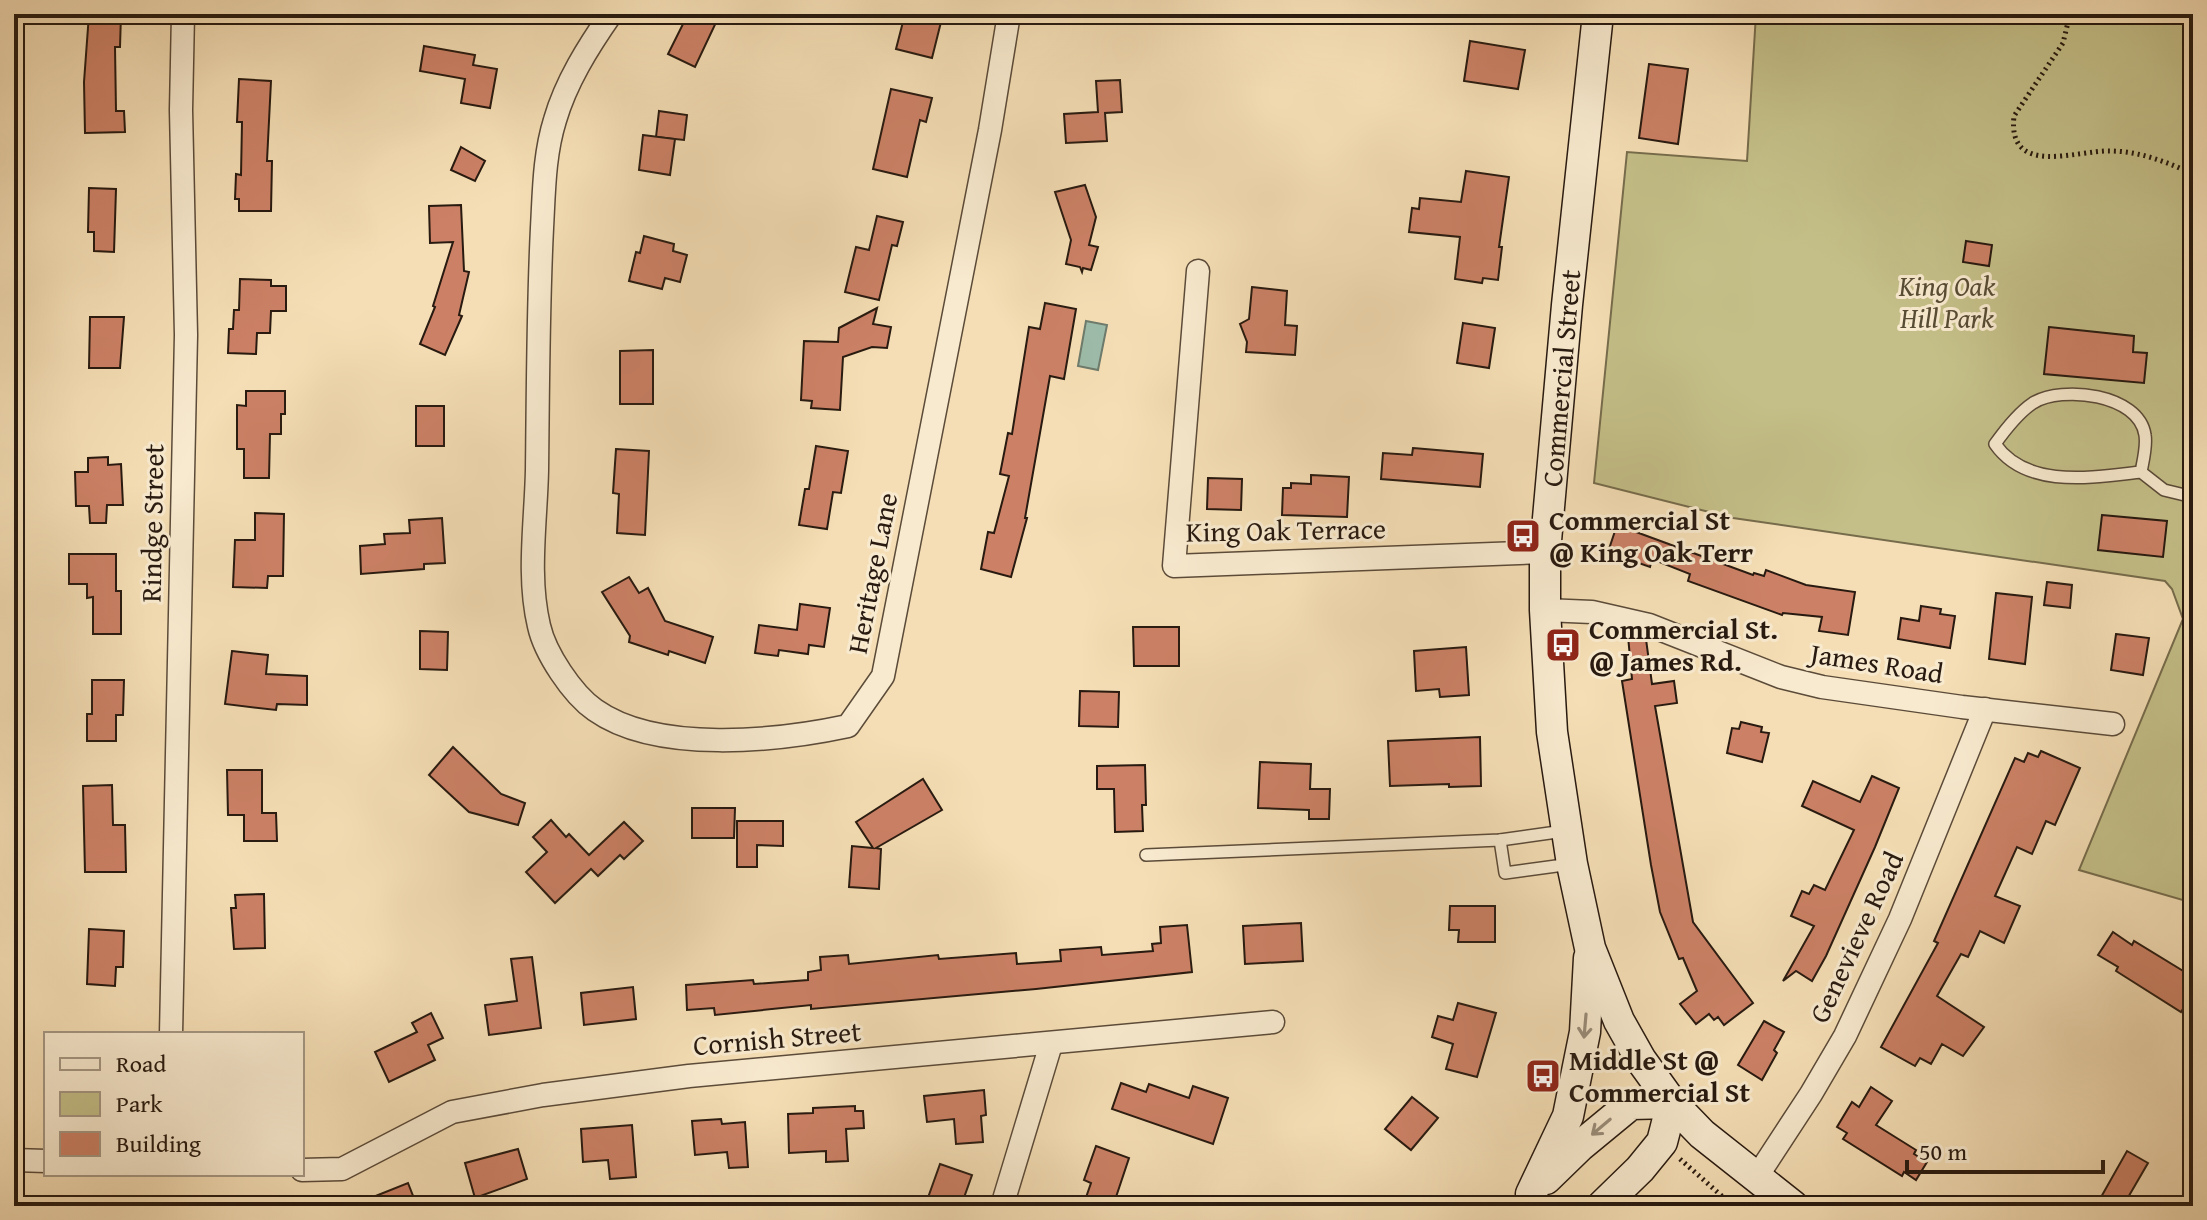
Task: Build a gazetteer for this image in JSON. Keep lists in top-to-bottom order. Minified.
{"streets":{"main road":["Commercial Street"],"street":["Rindge Street","King Oak Terrace","Heritage Lane","James Road","Genevieve Road","Cornish Street"]},"crossings":[["Commercial Street","King Oak Terrace"],["Commercial Street","James Road"],["Commercial Street","Genevieve Road"],["James Road","Genevieve Road"]],"parks":["King Oak Hill Park"],"places":{"bus stop":["Commercial St @ King Oak Terr","Commercial St. @ James Rd.","Middle St @ Commercial St"]},"legend":["Road","Park","Building"],"scale_bar":"50 m"}
